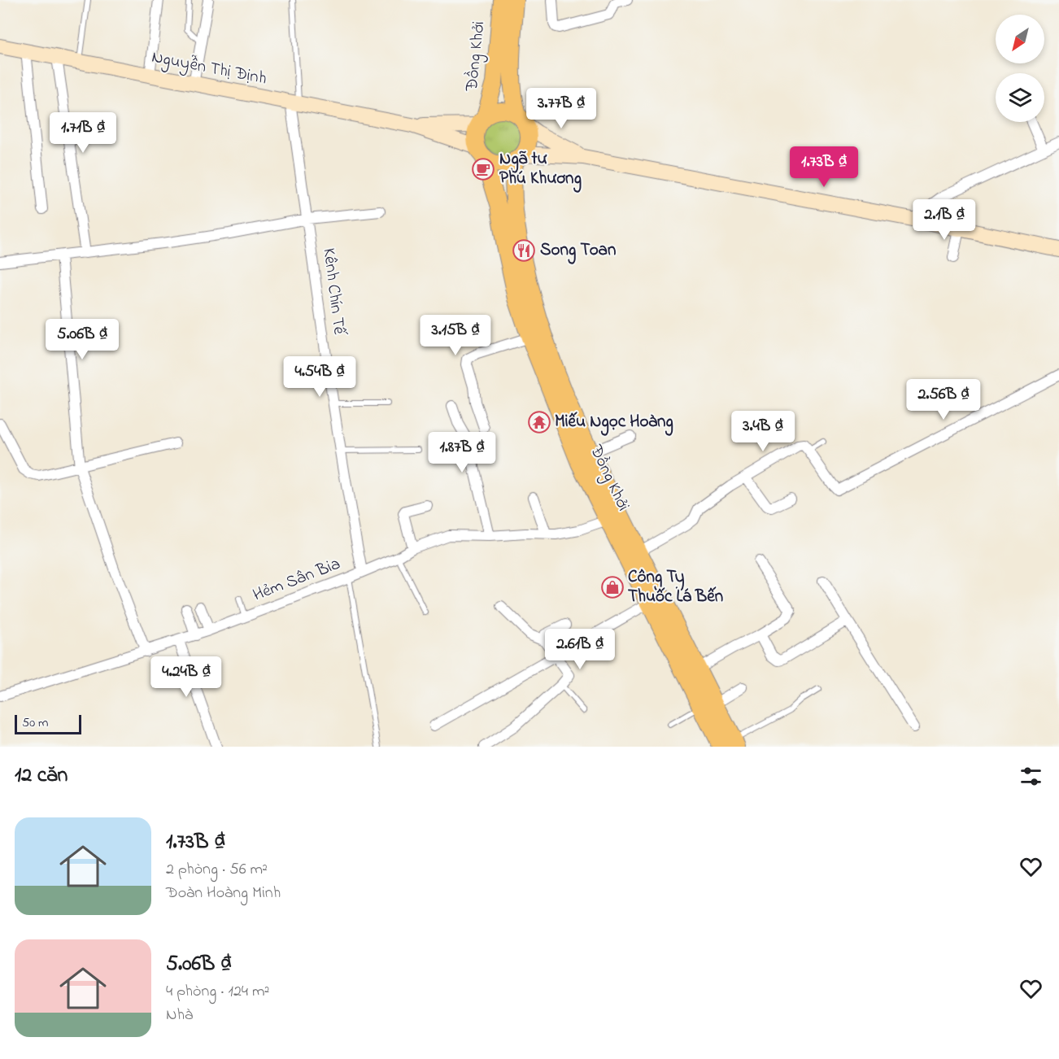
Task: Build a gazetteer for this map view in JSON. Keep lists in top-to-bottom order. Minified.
{"streets":{"main road":["Đồng Khởi","Nguyễn Thị Định"],"street":["Kênh Chín Tế","Hẻm Sân Bia"]},"crossings":[["Đồng Khởi","Nguyễn Thị Định"],["Đồng Khởi","Hẻm Sân Bia"],["Nguyễn Thị Định","Kênh Chín Tế"],["Kênh Chín Tế","Hẻm Sân Bia"]],"places":{"cafe":["Ngã tư Phú Khương"],"restaurant":["Song Toan"],"temple":["Miếu Ngọc Hoàng"],"shop":["Công Ty Thuốc Lá Bến"]},"scale_bar":"50 m","north":"bottom left","page":{"price":["3.77B ₫","1.71B ₫","1.73B ₫","2.1B ₫","3.15B ₫","5.06B ₫","4.54B ₫","2.56B ₫","3.4B ₫","1.87B ₫","2.61B ₫","4.24B ₫"],"scale":"50 m","heading":"12 căn","list":[{"name":"1.73B ₫","note":"2 phòng · 56 m² · Đoàn Hoàng Minh"},{"name":"5.06B ₫","note":"4 phòng · 124 m² · Nhà"}]}}
